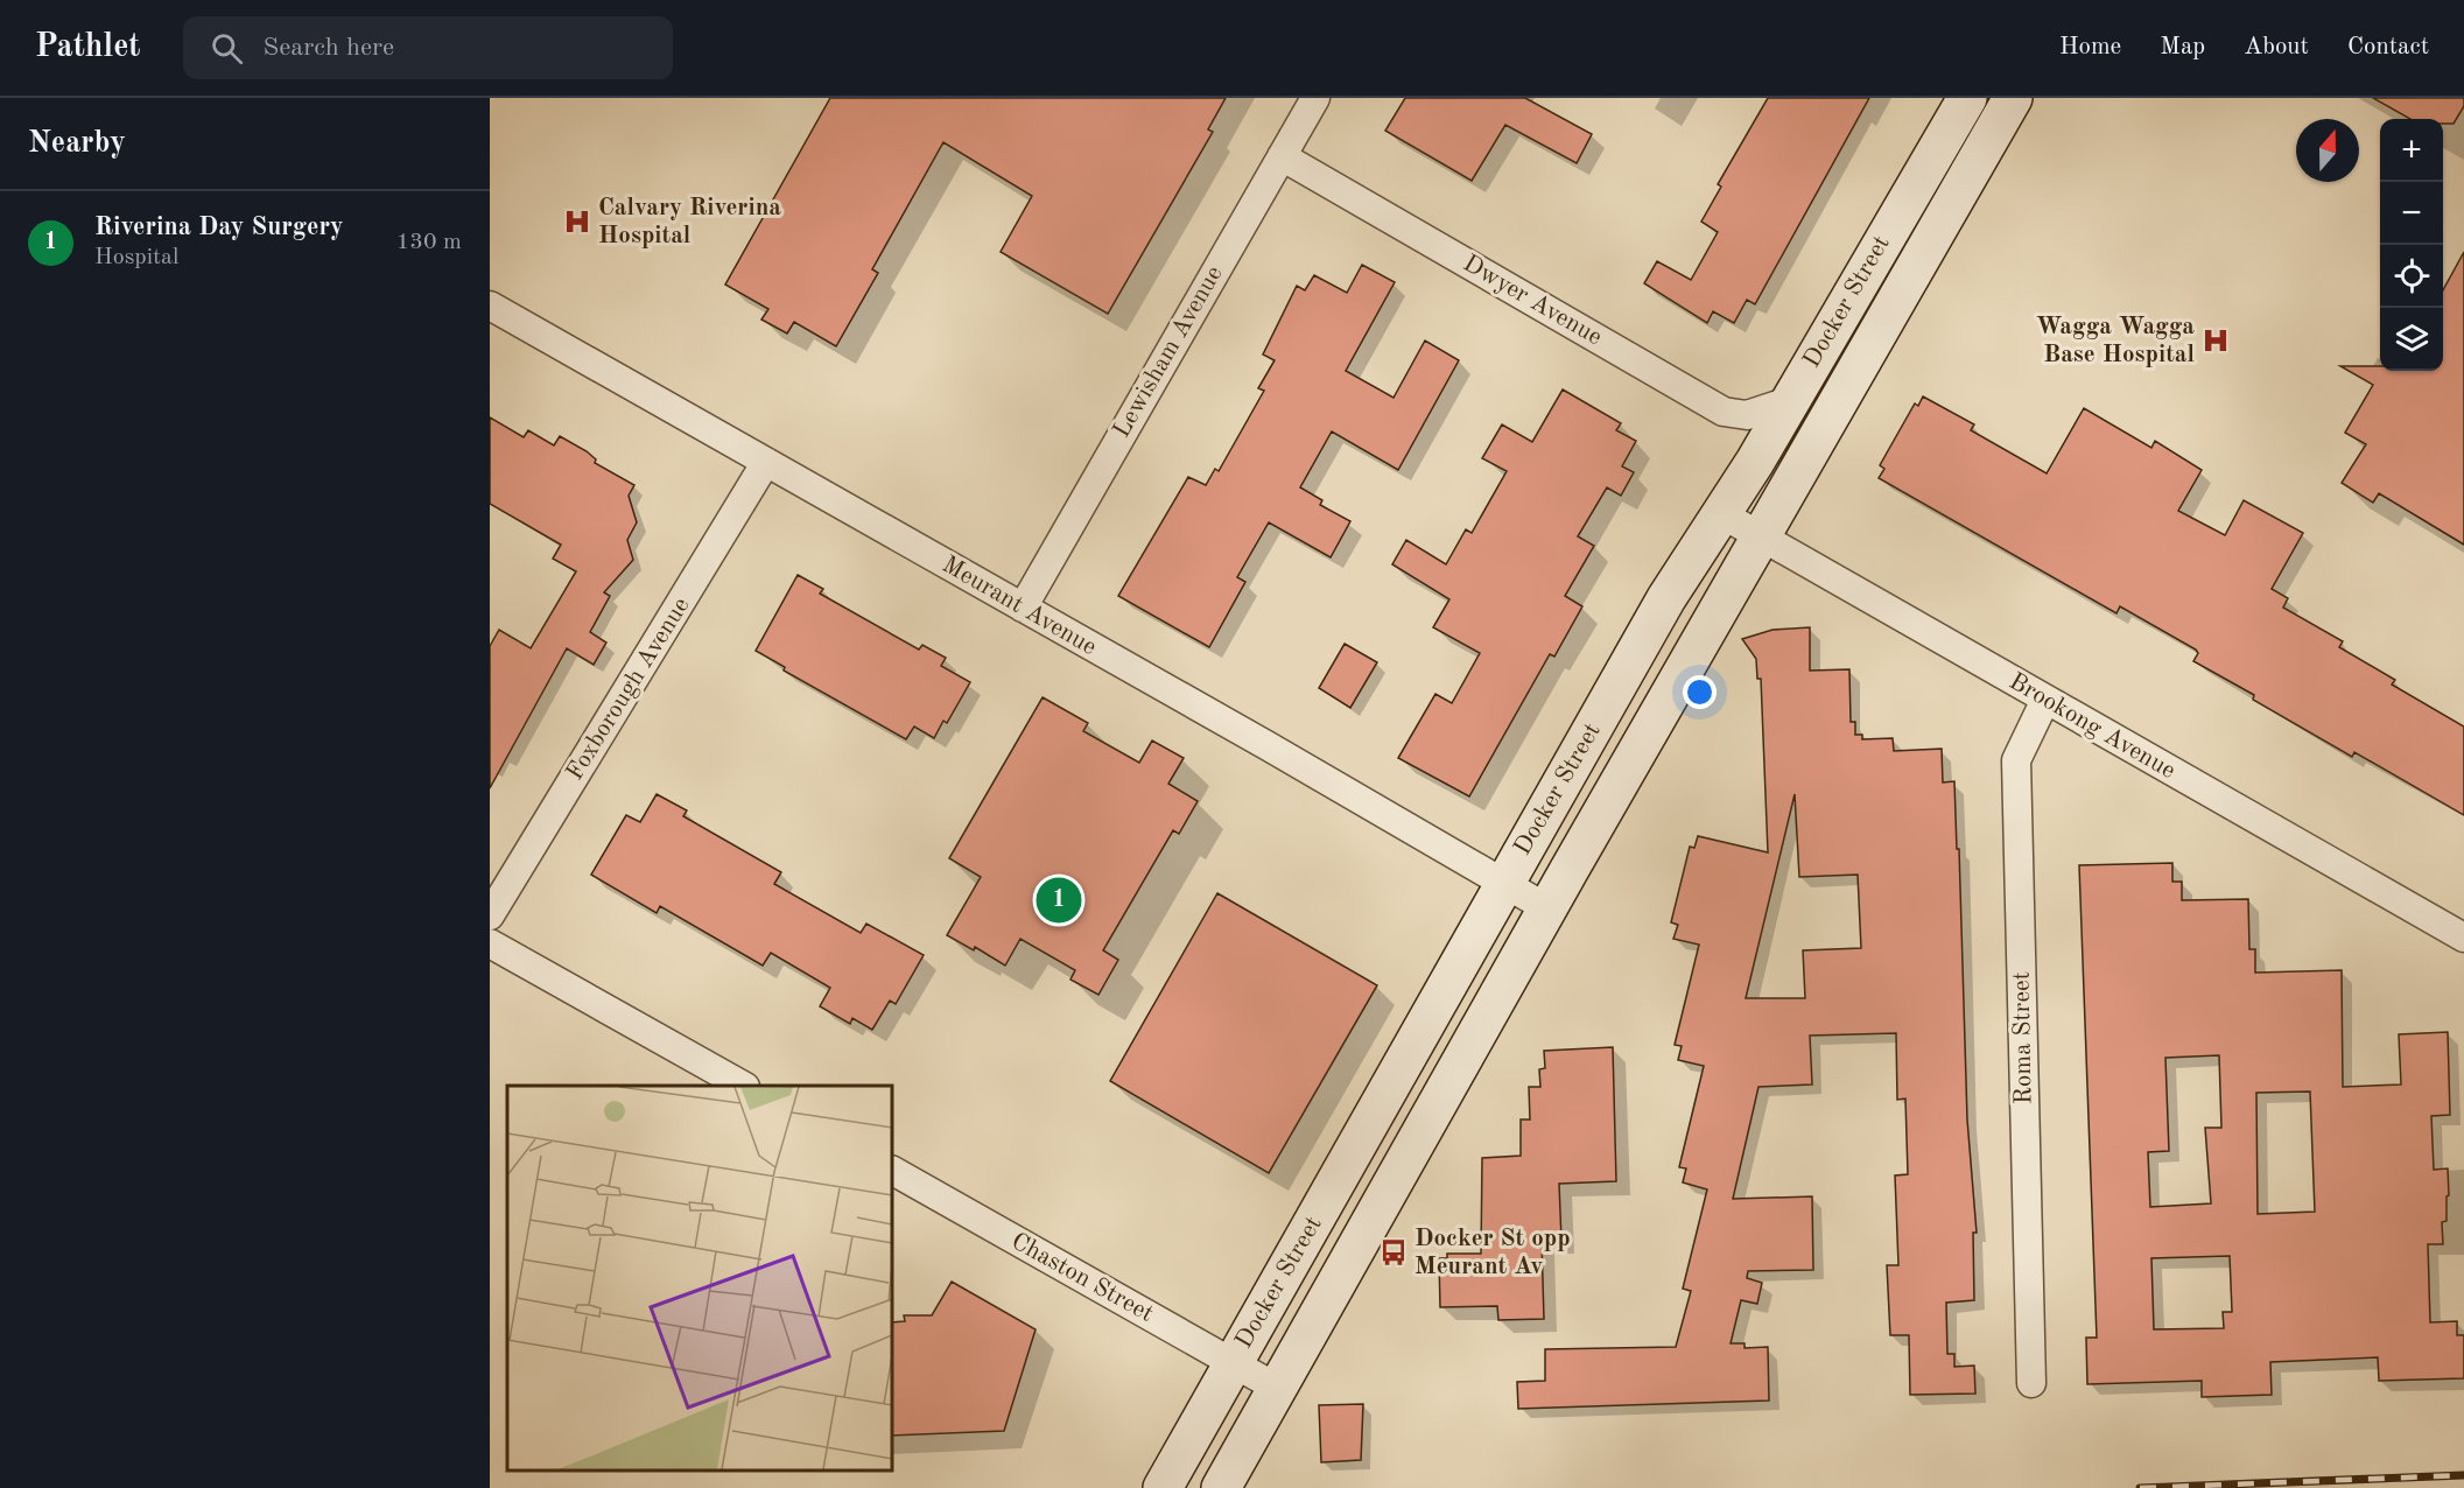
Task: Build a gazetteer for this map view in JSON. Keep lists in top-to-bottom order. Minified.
{"streets":{"main road":["Docker Street"],"street":["Dwyer Avenue","Lewisham Avenue","Meurant Avenue","Foxborough Avenue","Brookong Avenue","Roma Street","Chaston Street"]},"crossings":[["Dwyer Avenue","Docker Street"],["Dwyer Avenue","Lewisham Avenue"],["Docker Street","Meurant Avenue"],["Docker Street","Brookong Avenue"],["Docker Street","Chaston Street"],["Lewisham Avenue","Meurant Avenue"],["Meurant Avenue","Foxborough Avenue"],["Brookong Avenue","Roma Street"]],"places":{"hospital":["Calvary Riverina Hospital","Wagga Wagga Base Hospital"],"bus stop":["Docker St opp Meurant Av"]},"north":"top","page":{"header":"Pathlet","search":"Search here","nav":["Home","Map","About","Contact"],"heading":"Nearby","map_buttons":["+","−"],"list":[{"mark":"1","name":"Riverina Day Surgery","note":"Hospital","value":"130 m"}],"pins":"1"}}
